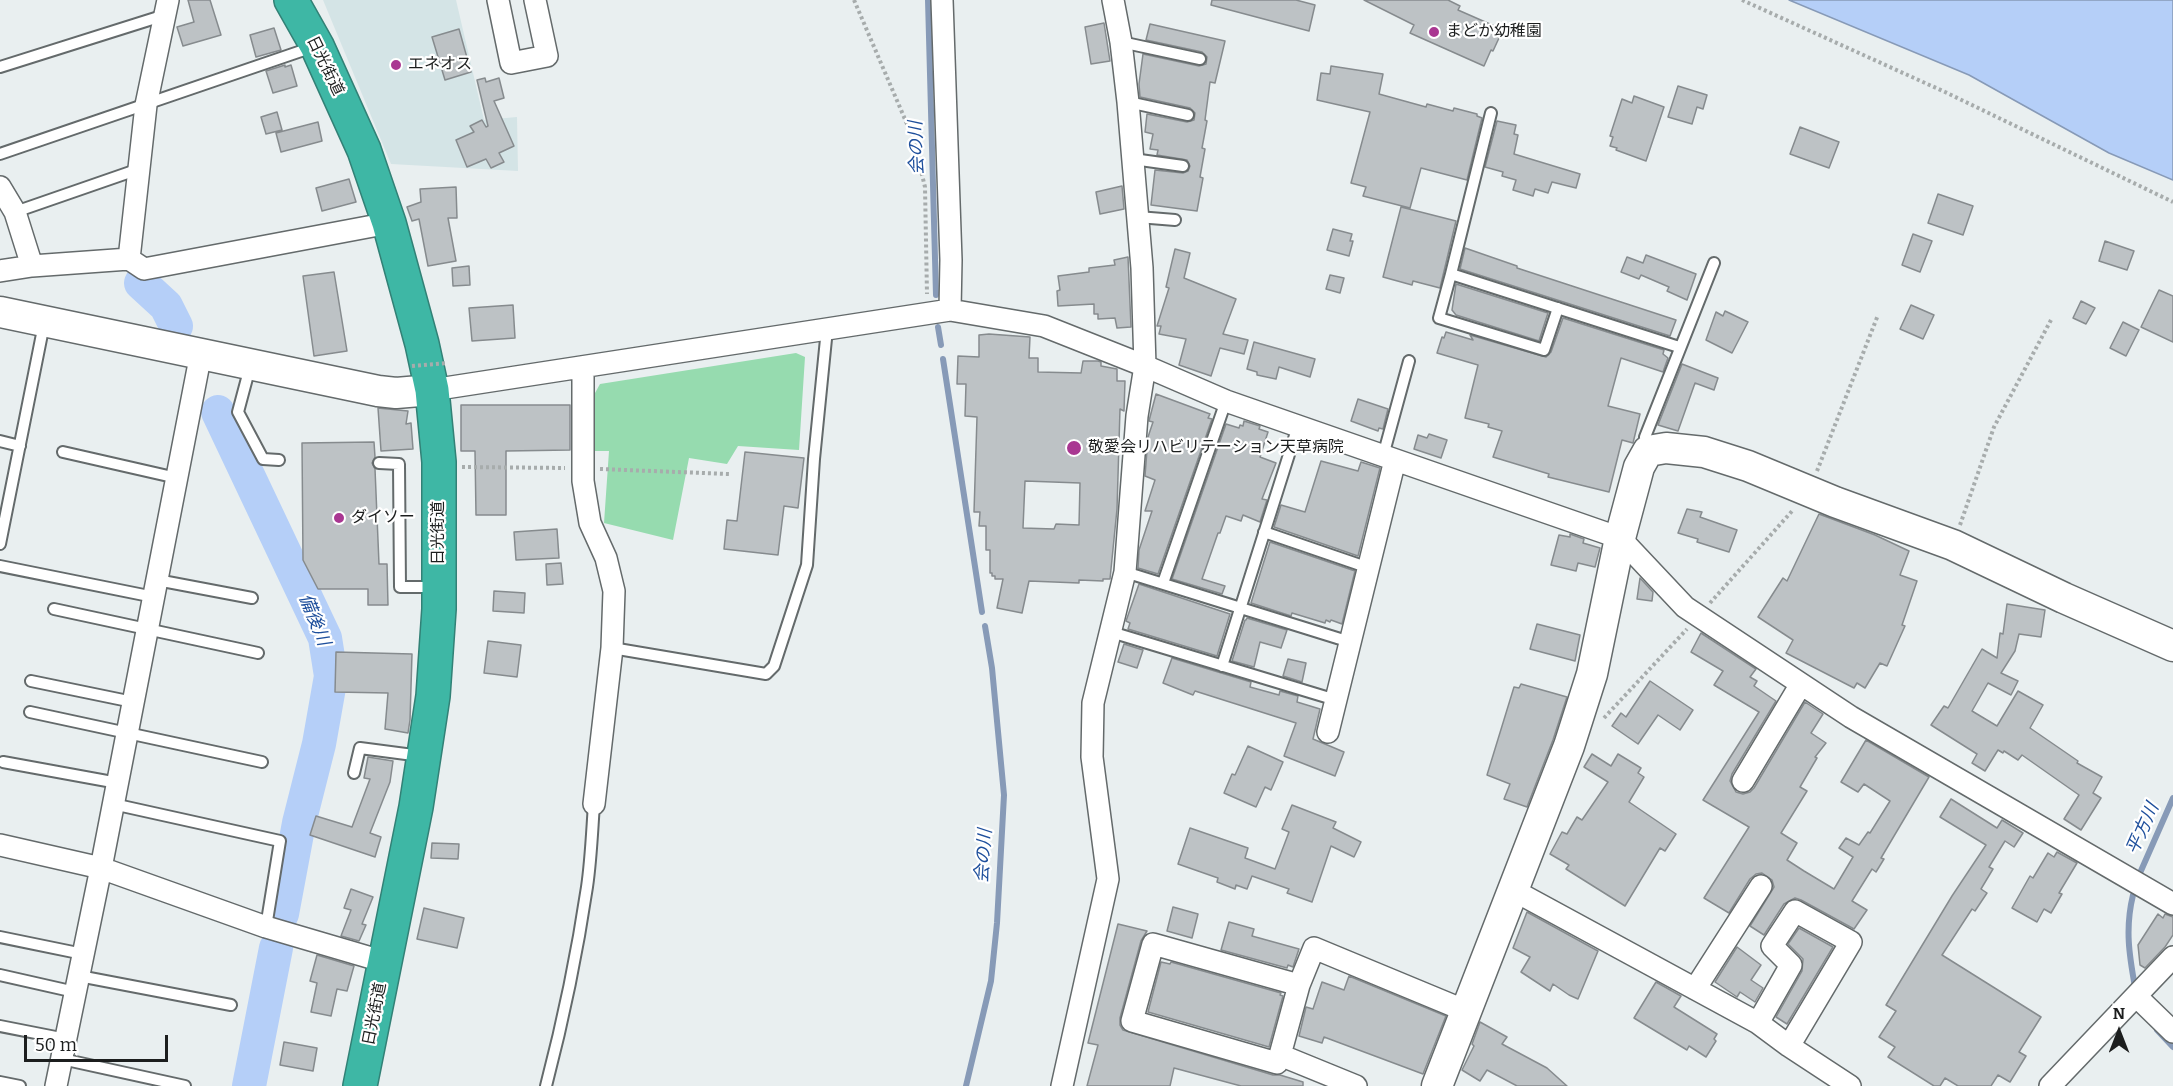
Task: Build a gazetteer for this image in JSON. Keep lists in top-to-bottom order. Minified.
{"streets":{"highway":["日光街道"]},"water":["会の川","備後川","平方川"],"places":["まどか幼稚園","エネオス","敬愛会リハビリテーション天草病院","ダイソー"],"scale_bar":"50 m","north":"top"}
